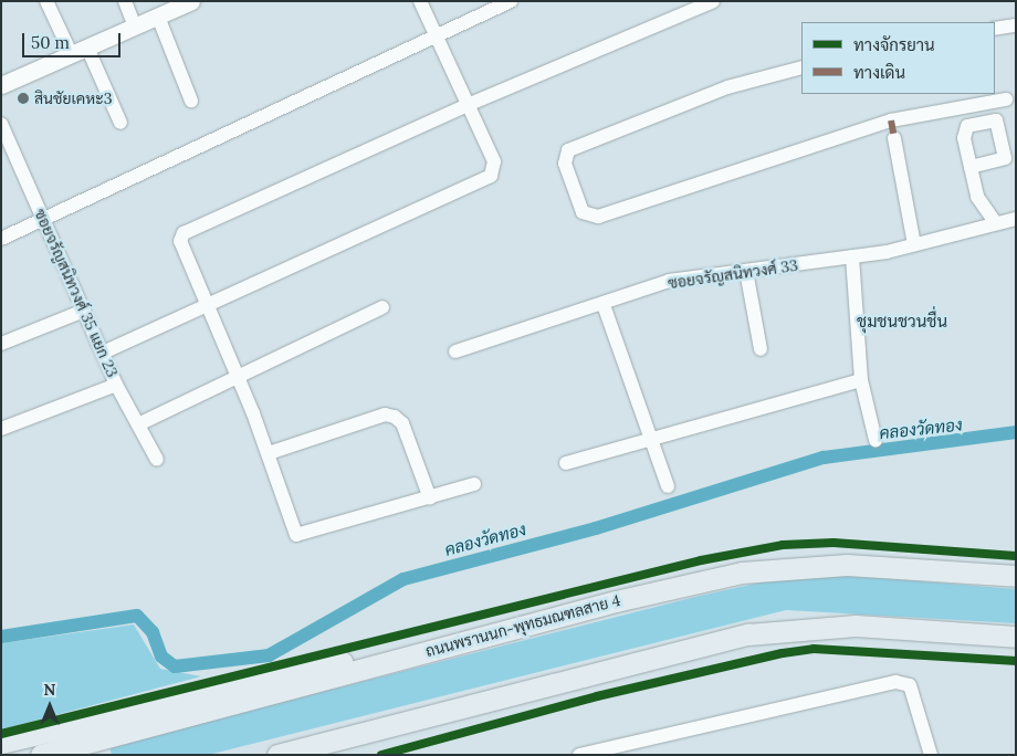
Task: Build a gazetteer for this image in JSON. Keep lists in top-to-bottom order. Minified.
{"streets":{"main road":["ถนนพรานนก-พุทธมณฑลสาย 4"],"street":["ซอยจรัญสนิทวงศ์ 33","ซอยจรัญสนิทวงศ์ 35 แยก 23"]},"districts":["ชุมชนชวนชื่น"],"water":["คลองวัดทอง"],"places":["สินชัยเคหะ3"],"legend":["ทางจักรยาน","ทางเดิน"],"scale_bar":"50 m","north":"top"}
